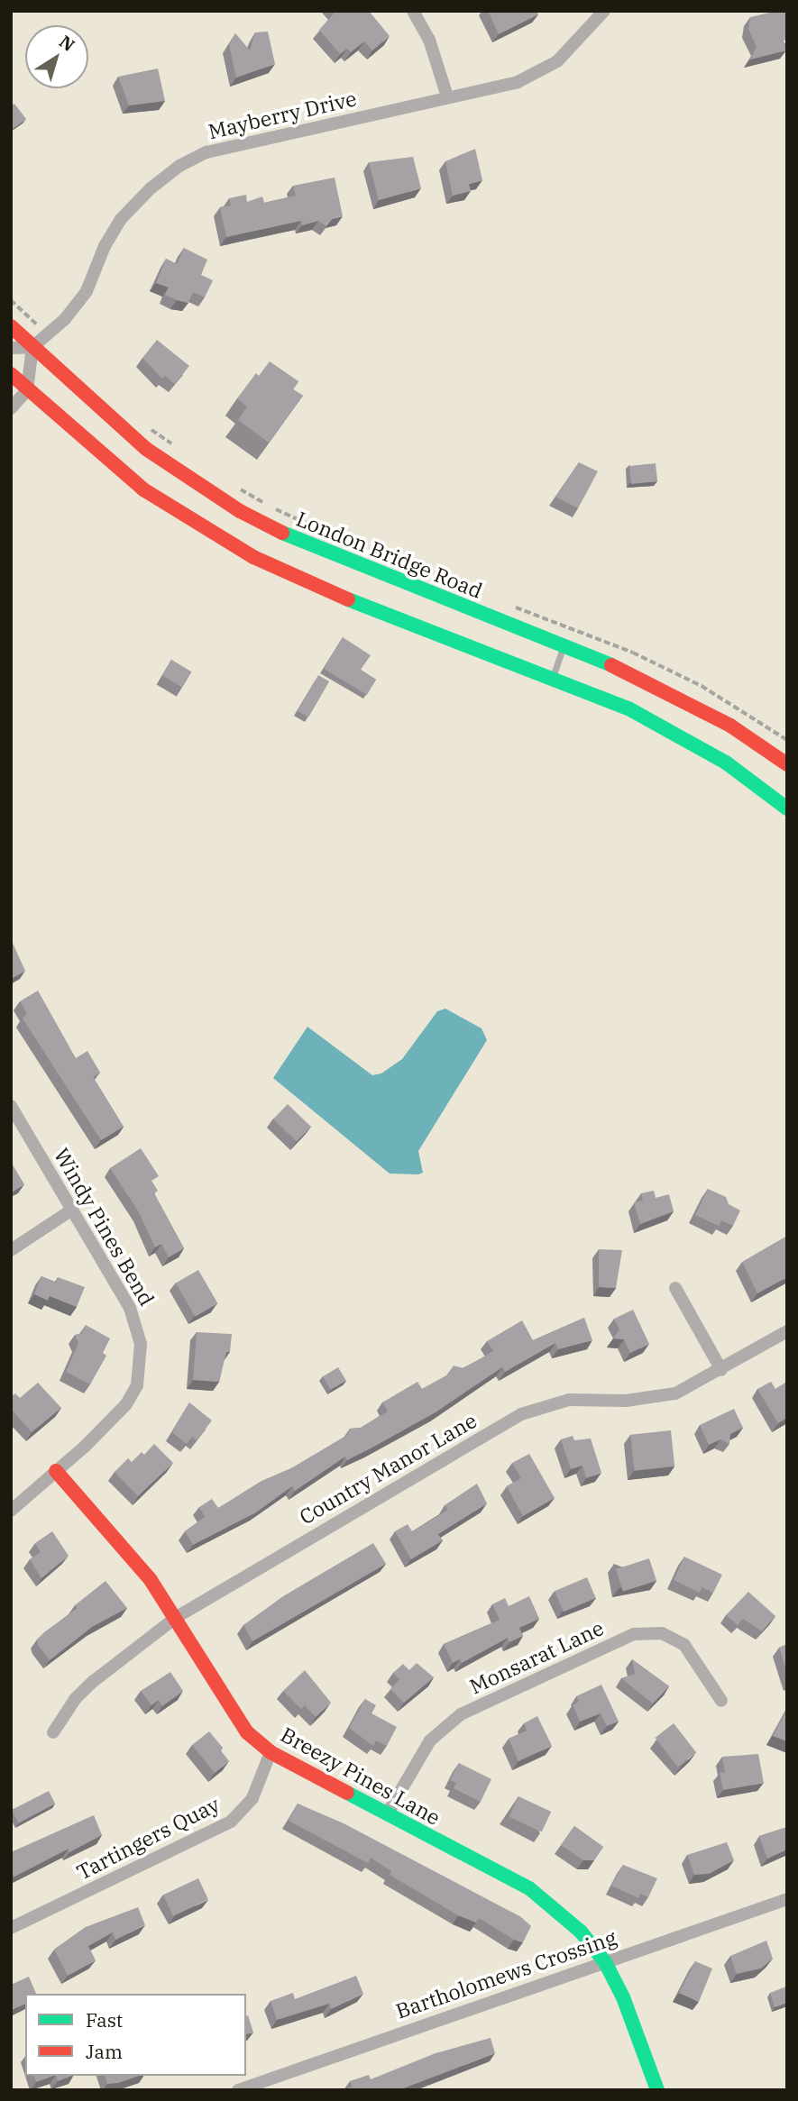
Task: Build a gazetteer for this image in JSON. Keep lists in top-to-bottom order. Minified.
{"streets":{"main road":["London Bridge Road","Breezy Pines Lane"],"street":["Mayberry Drive","Windy Pines Bend","Country Manor Lane","Monsarat Lane","Tartingers Quay","Bartholomews Crossing"]},"crossings":[["Mayberry Drive","London Bridge Road"],["Windy Pines Bend","Breezy Pines Lane"],["Country Manor Lane","Breezy Pines Lane"],["Monsarat Lane","Breezy Pines Lane"],["Breezy Pines Lane","Tartingers Quay"],["Breezy Pines Lane","Bartholomews Crossing"]],"legend":["Fast","Jam"],"north":"top right"}
